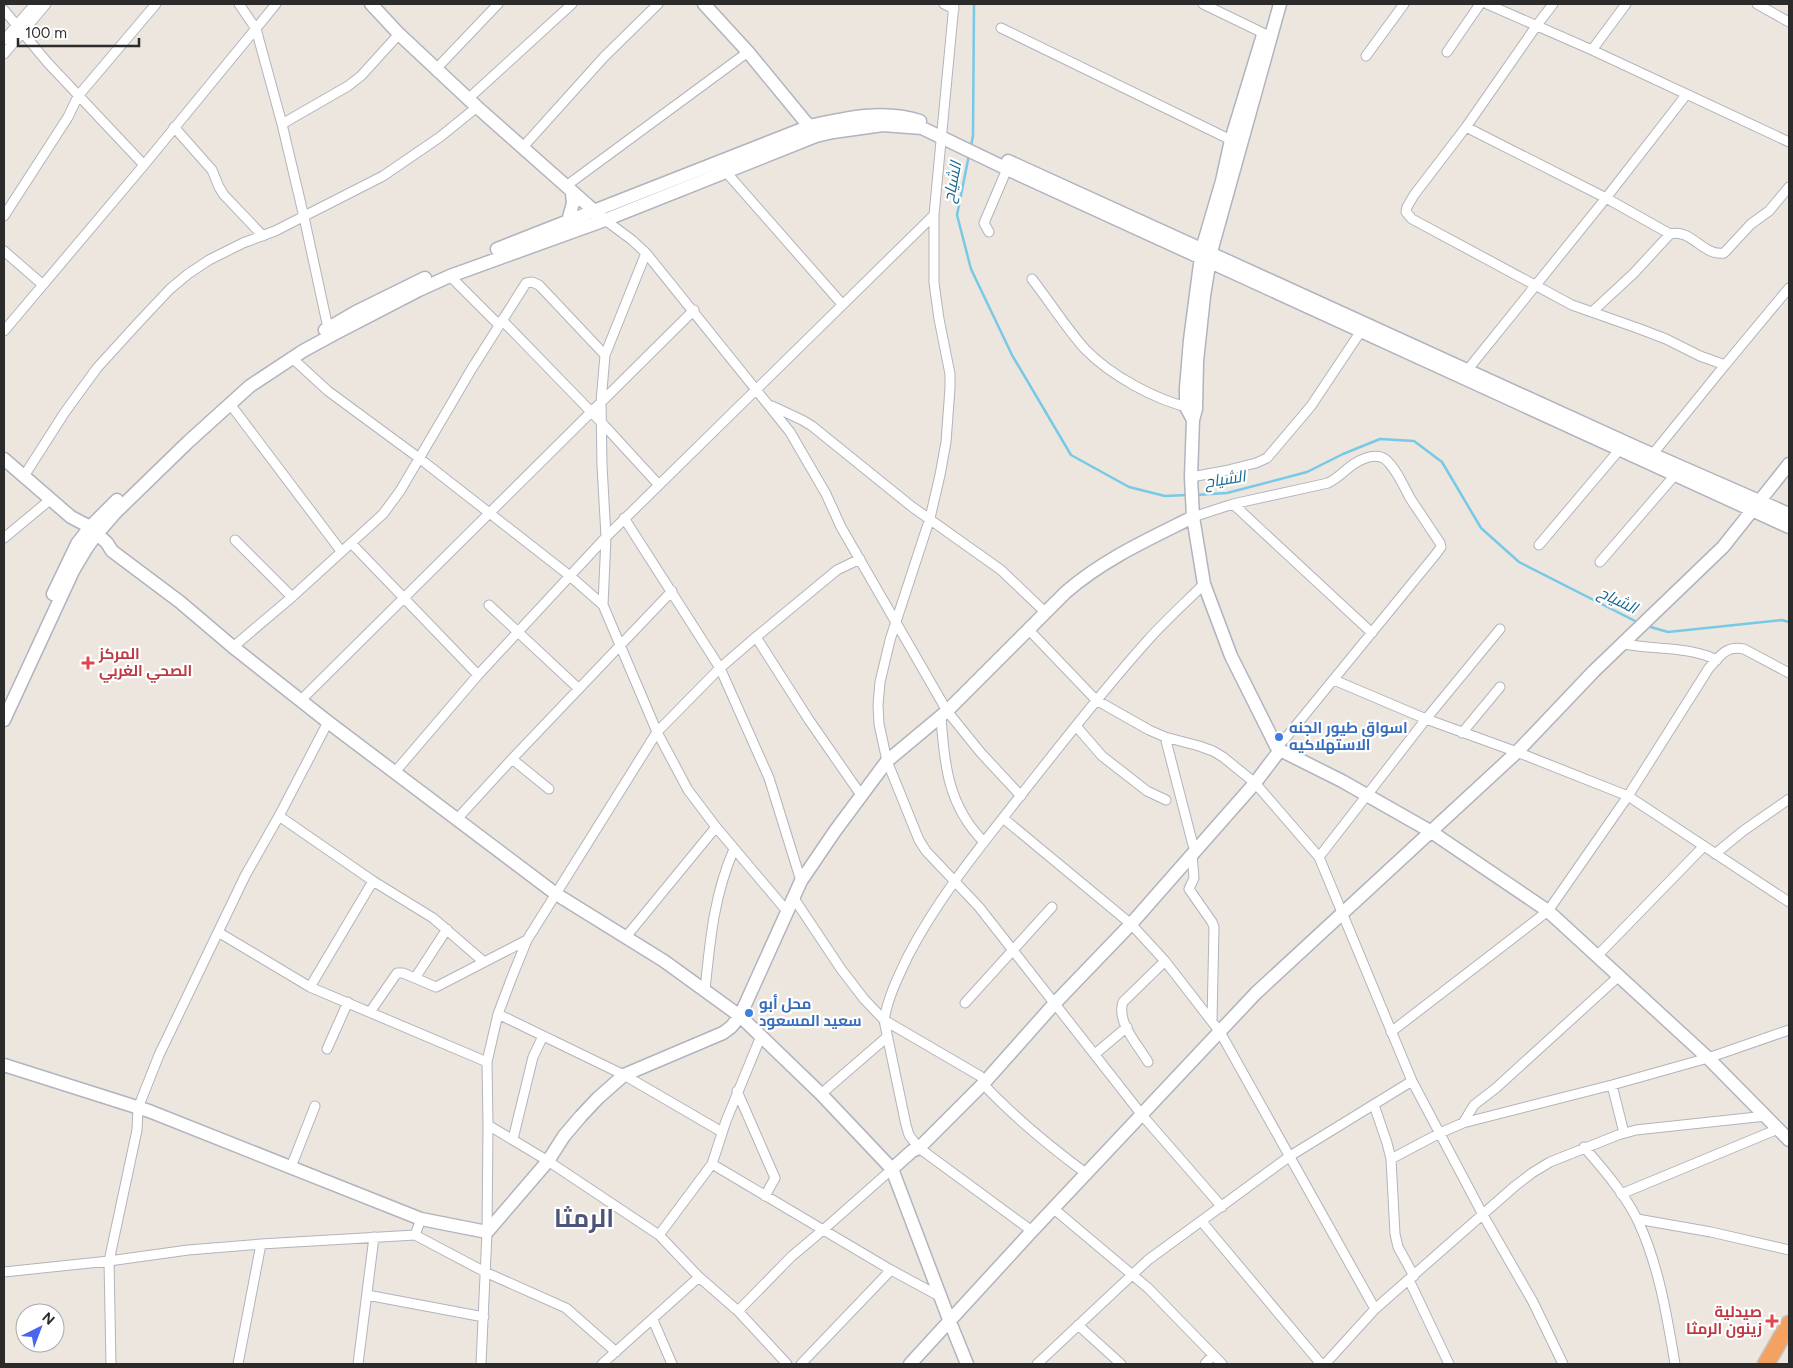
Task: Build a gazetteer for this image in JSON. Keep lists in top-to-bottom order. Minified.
{"districts":["الرمثا"],"water":["الشياح"],"places":{"health":["المركز الصحي الغربي","صيدلية زينون الرمثا"],"other":["اسواق طيور الجنه الاستهلاكيه","محل أبو سعيد المسعود"]},"scale_bar":"100 m","north":"top right"}
